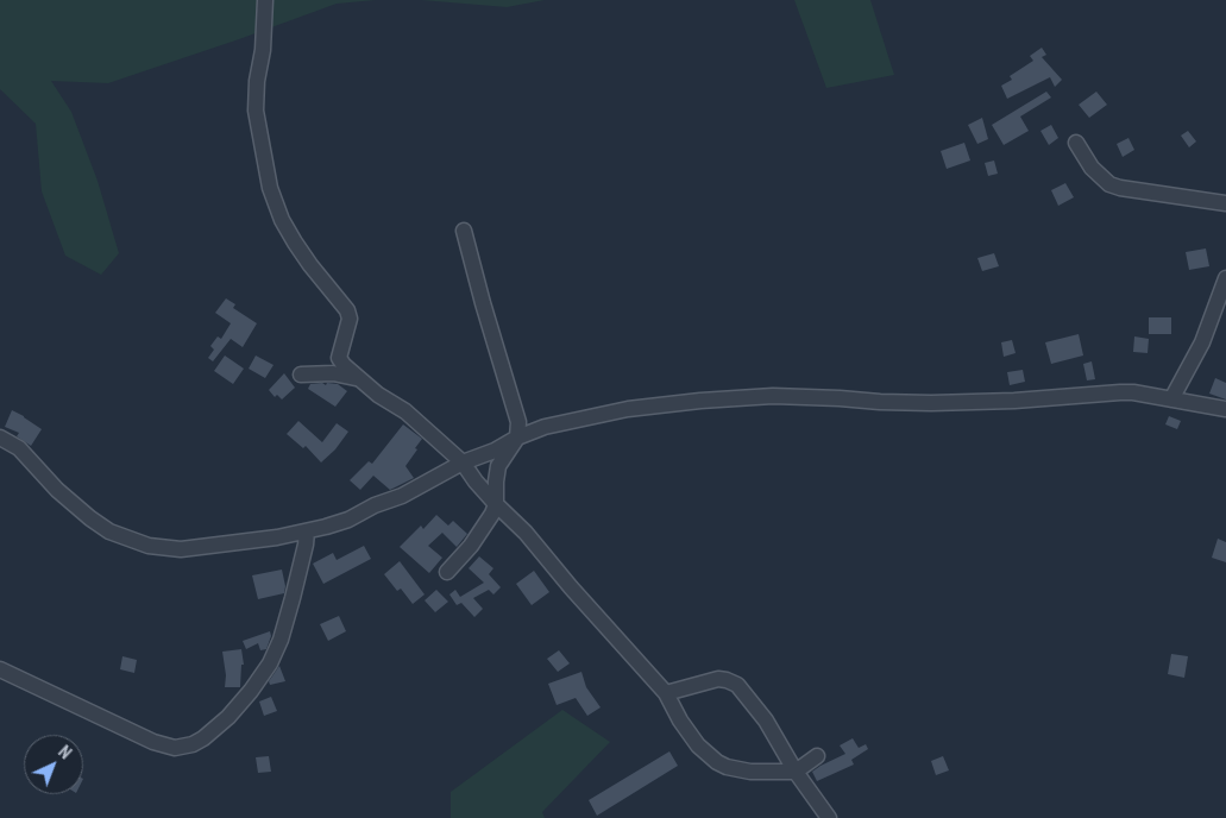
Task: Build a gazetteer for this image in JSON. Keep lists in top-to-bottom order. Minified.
{"north":"top right"}
